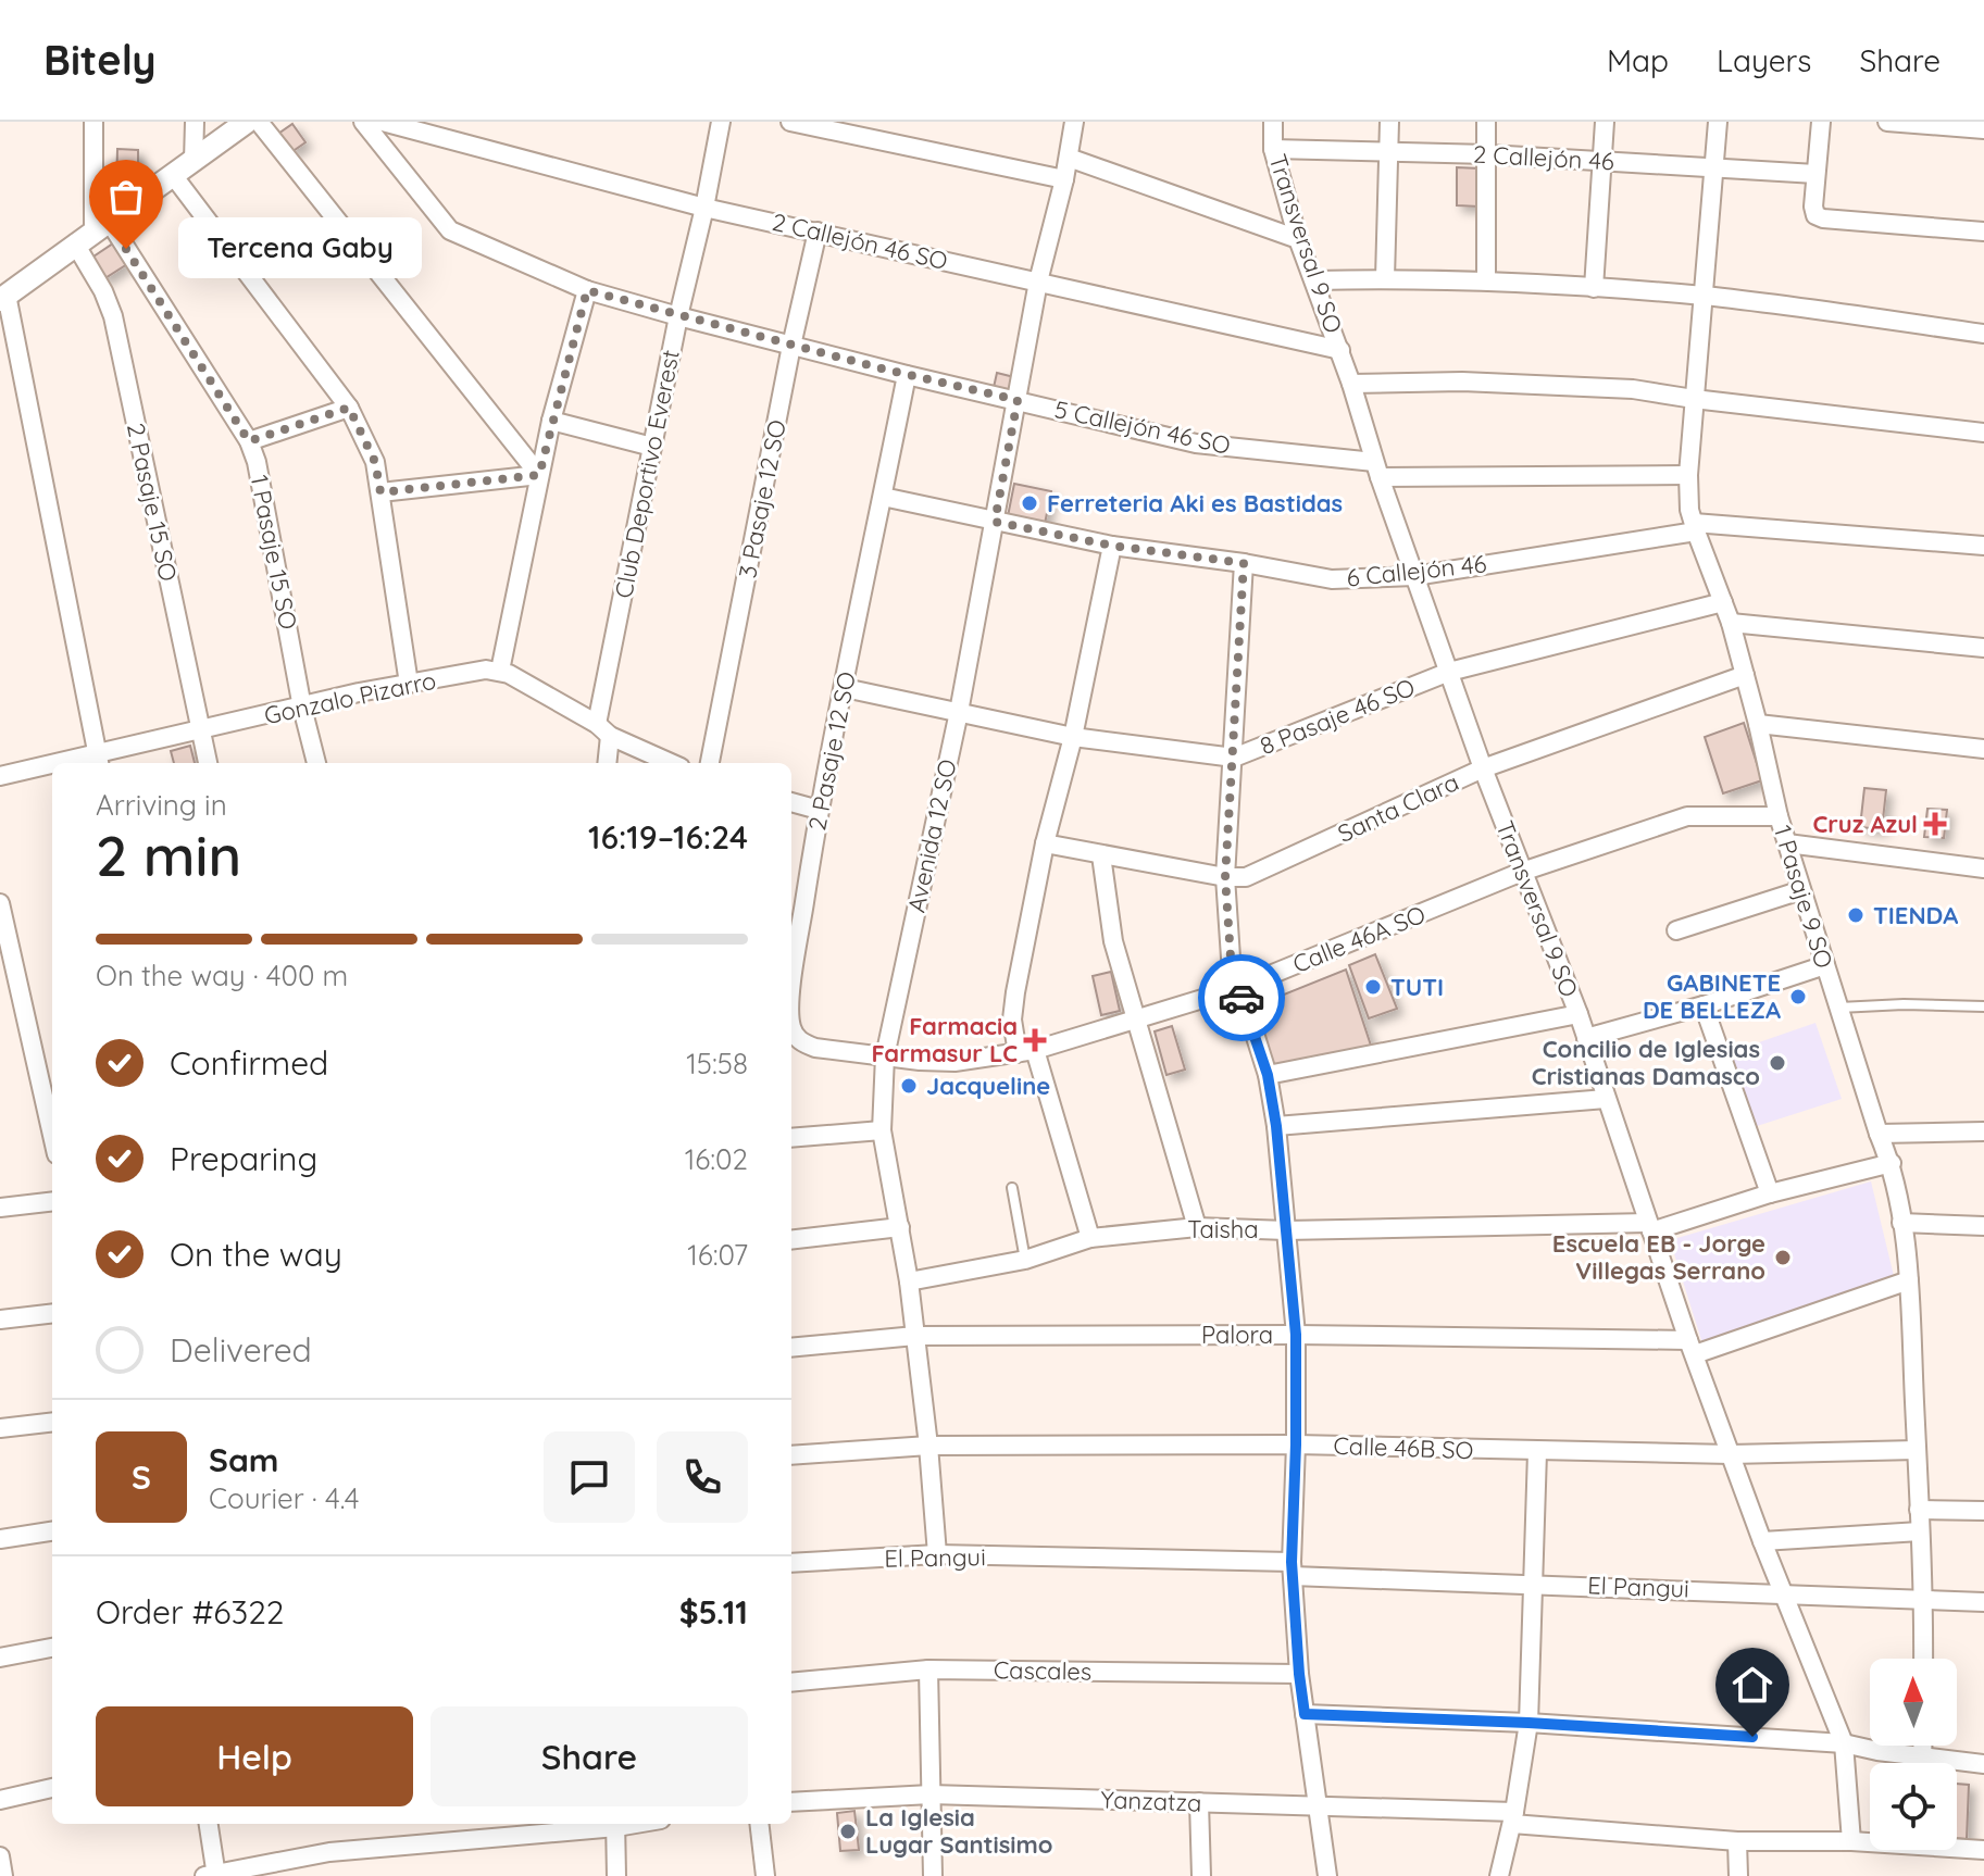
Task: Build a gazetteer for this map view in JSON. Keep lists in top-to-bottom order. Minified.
{"streets":{"street":["2 Callejón 46","2 Callejón 46 SO","Transversal 9 SO","5 Callejón 46 SO","Club Deportivo Everest","3 Pasaje 12 SO","2 Pasaje 15 SO","1 Pasaje 15 SO","6 Callejón 46","Gonzalo Pizarro","8 Pasaje 46 SO","2 Pasaje 12 SO","Santa Clara","Avenida 12 SO","1 Pasaje 9 SO","Calle 46A SO","Taisha","Palora","Calle 46B SO","El Pangui","Cascales","Yanzatza"]},"crossings":[["2 Callejón 46","Transversal 9 SO"],["2 Callejón 46","1 Pasaje 9 SO"],["2 Callejón 46 SO","Transversal 9 SO"],["2 Callejón 46 SO","Club Deportivo Everest"],["2 Callejón 46 SO","3 Pasaje 12 SO"],["2 Callejón 46 SO","Avenida 12 SO"],["Transversal 9 SO","5 Callejón 46 SO"],["Transversal 9 SO","6 Callejón 46"],["Transversal 9 SO","8 Pasaje 46 SO"],["Transversal 9 SO","Santa Clara"],["Transversal 9 SO","Calle 46A SO"],["Transversal 9 SO","Taisha"],["Transversal 9 SO","Palora"],["Transversal 9 SO","Calle 46B SO"],["Transversal 9 SO","El Pangui"],["Transversal 9 SO","Yanzatza"],["5 Callejón 46 SO","Club Deportivo Everest"],["5 Callejón 46 SO","3 Pasaje 12 SO"],["5 Callejón 46 SO","2 Pasaje 12 SO"],["5 Callejón 46 SO","Avenida 12 SO"],["5 Callejón 46 SO","1 Pasaje 9 SO"],["2 Pasaje 15 SO","Gonzalo Pizarro"],["1 Pasaje 15 SO","Gonzalo Pizarro"],["6 Callejón 46","2 Pasaje 12 SO"],["6 Callejón 46","Avenida 12 SO"],["6 Callejón 46","1 Pasaje 9 SO"],["8 Pasaje 46 SO","2 Pasaje 12 SO"],["8 Pasaje 46 SO","Avenida 12 SO"],["8 Pasaje 46 SO","1 Pasaje 9 SO"],["2 Pasaje 12 SO","Avenida 12 SO"],["2 Pasaje 12 SO","Calle 46A SO"],["Santa Clara","1 Pasaje 9 SO"],["Avenida 12 SO","Calle 46A SO"],["Avenida 12 SO","Taisha"],["Avenida 12 SO","Palora"],["Avenida 12 SO","Calle 46B SO"],["Avenida 12 SO","El Pangui"],["1 Pasaje 9 SO","Calle 46A SO"],["1 Pasaje 9 SO","Taisha"],["1 Pasaje 9 SO","Palora"],["1 Pasaje 9 SO","Calle 46B SO"],["1 Pasaje 9 SO","El Pangui"]],"places":{"other":["Tercena Gaby","Ferreteria Aki es Bastidas","TIENDA","TUTI","GABINETE DE BELLEZA","Concilio de Iglesias Cristianas Damasco","Jacqueline","Escuela EB - Jorge Villegas Serrano","La Iglesia Lugar Santisimo"],"health":["Cruz Azul","Farmacia Farmasur LC"]},"north":"top","page":{"header":"Bitely","nav":["Map","Layers","Share"],"bubble":"Tercena Gaby","heading":["2 min","Arriving in","16:19–16:24"],"panel":["Sam","Courier · 4.4","Order #6322","$5.11"],"bar":"On the way · 400 m","list":[["Confirmed","15:58"],["Preparing","16:02"],["On the way","16:07"],"Delivered"],"round":"S","buttons":["Help","Share"]}}
